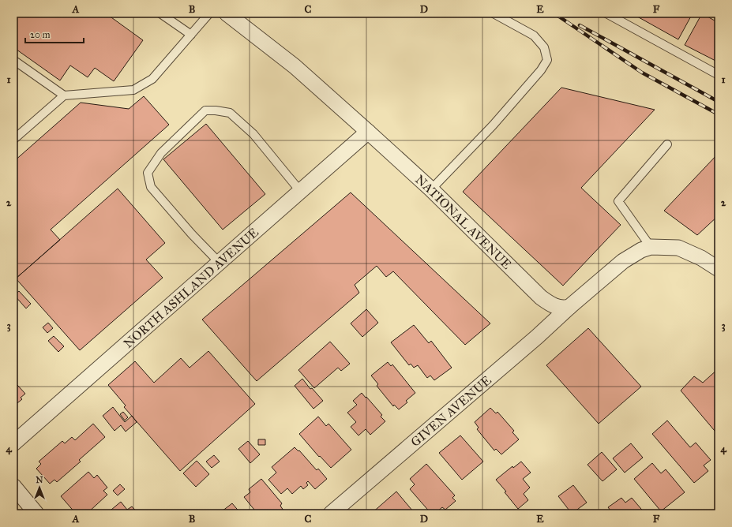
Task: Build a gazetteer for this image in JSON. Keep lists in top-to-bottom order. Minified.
{"streets":{"street":["NATIONAL AVENUE","NORTH ASHLAND AVENUE","GIVEN AVENUE"]},"crossings":[["NATIONAL AVENUE","NORTH ASHLAND AVENUE"],["NATIONAL AVENUE","GIVEN AVENUE"]],"scale_bar":"20 m","north":"top","grid":{"columns":["A","B","C","D","E","F"],"rows":["1","2","3","4"]}}
